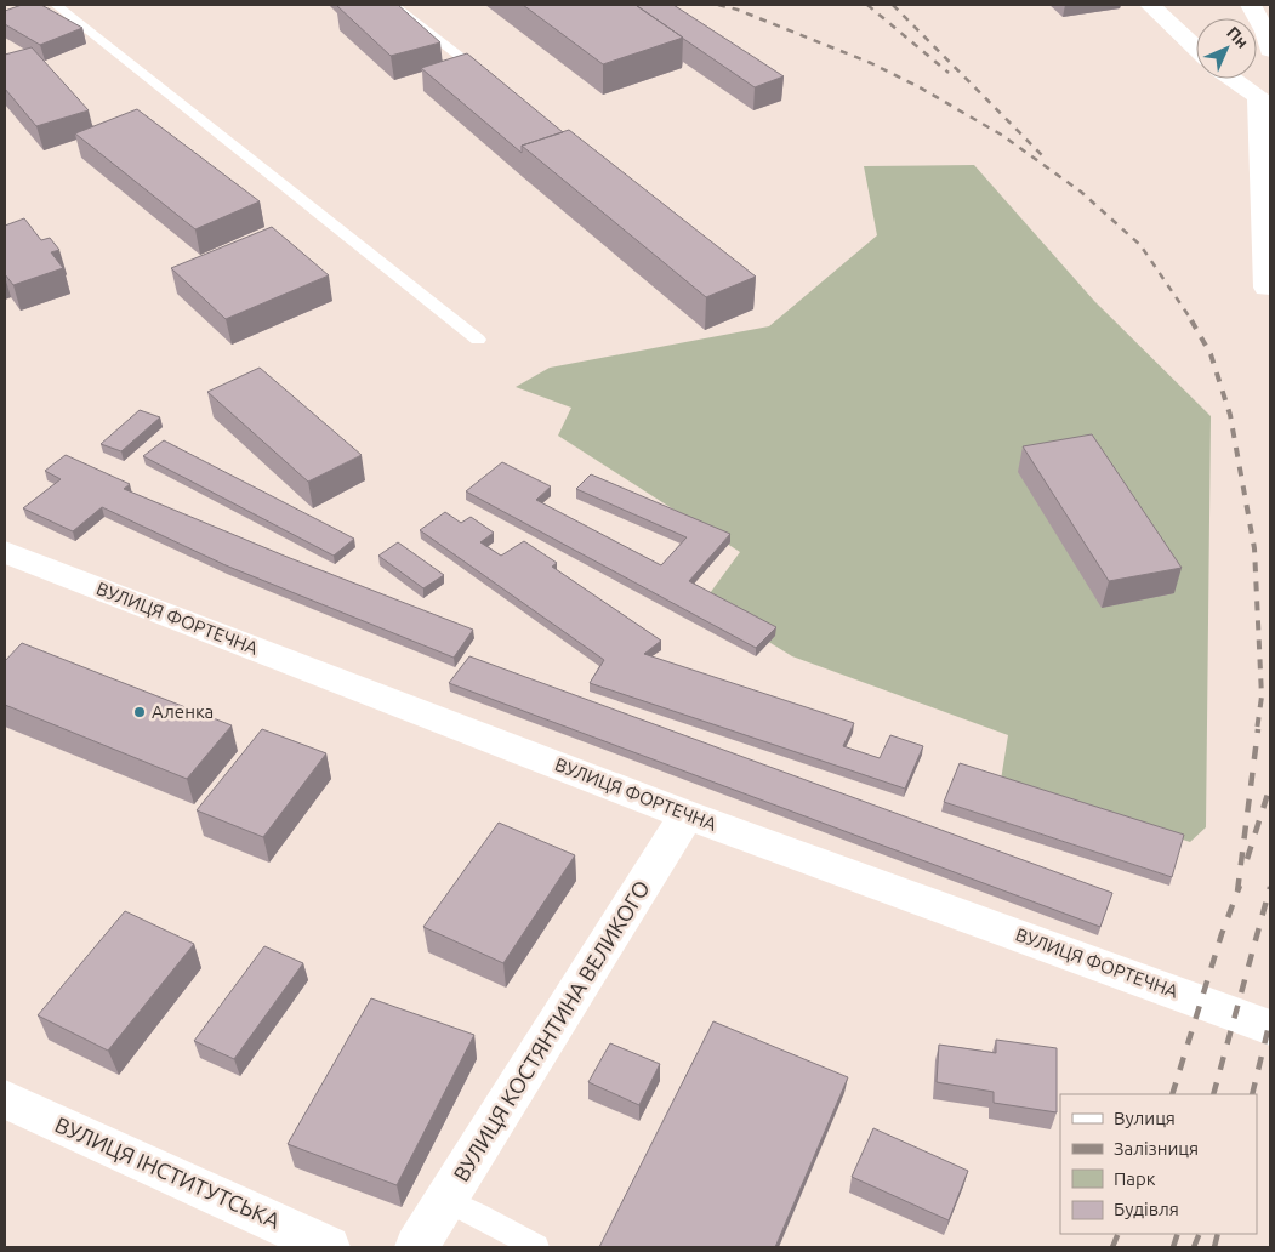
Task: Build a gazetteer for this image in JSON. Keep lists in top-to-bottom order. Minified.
{"streets":{"street":["ВУЛИЦЯ ФОРТЕЧНА","ВУЛИЦЯ КОСТЯНТИНА ВЕЛИКОГО","ВУЛИЦЯ ІНСТИТУТСЬКА"]},"crossings":[["ВУЛИЦЯ ФОРТЕЧНА","ВУЛИЦЯ КОСТЯНТИНА ВЕЛИКОГО"]],"places":["Аленка"],"legend":["Вулиця","Залізниця","Парк","Будівля"],"north":"top right"}
